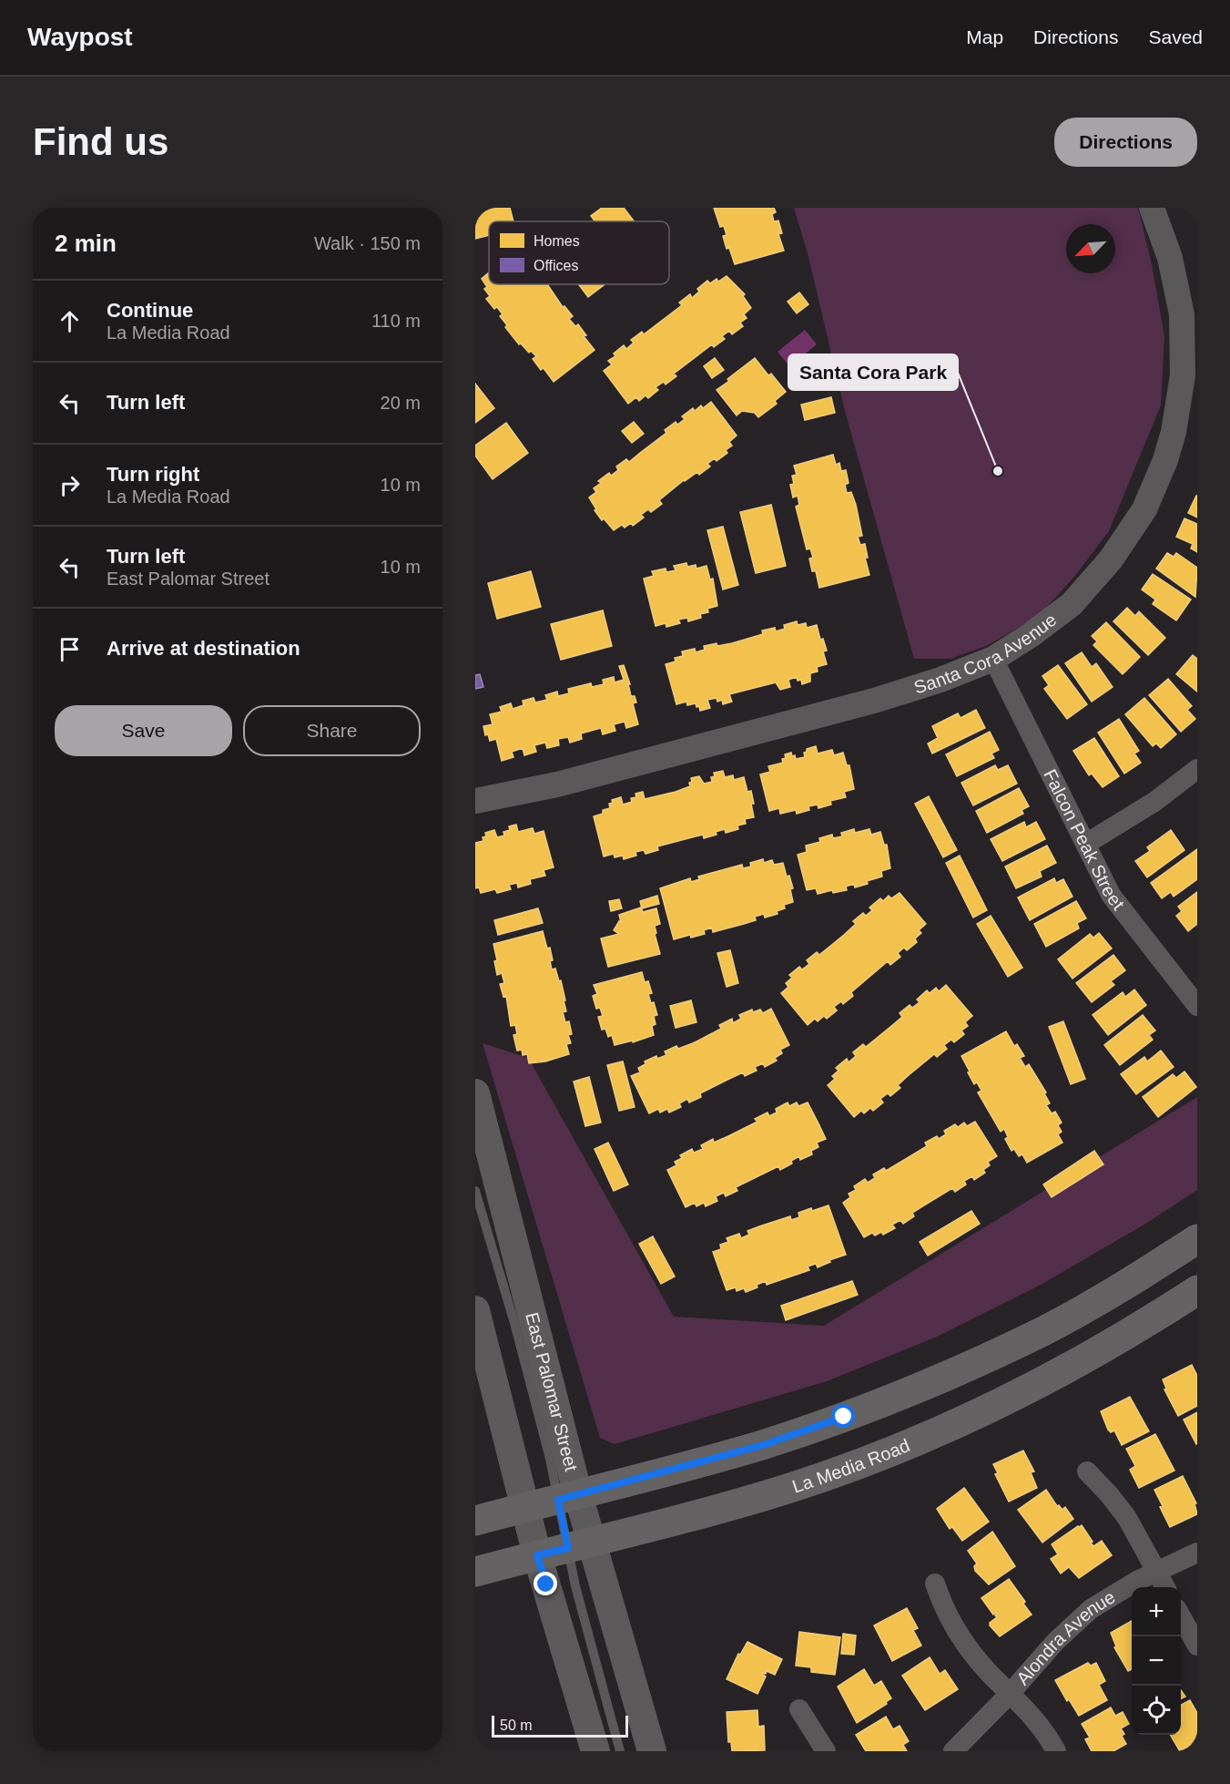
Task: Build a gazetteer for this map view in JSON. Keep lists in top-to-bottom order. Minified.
{"streets":{"main road":["East Palomar Street","La Media Road"],"street":["Santa Cora Avenue","Falcon Peak Street","Alondra Avenue"]},"crossings":[["Santa Cora Avenue","Falcon Peak Street"],["East Palomar Street","La Media Road"]],"places":["Santa Cora Park"],"legend":["Homes","Offices"],"scale_bar":"50 m","north":"bottom left","page":{"header":"Waypost","nav":["Map","Directions","Saved"],"buttons":["Directions",["Save","Share"]],"title":"Find us","heading":["2 min","Walk · 150 m"],"list":[["Continue","La Media Road","110 m"],["Turn left","20 m"],["Turn right","La Media Road","10 m"],["Turn left","East Palomar Street","10 m"],"Arrive at destination"],"map_buttons":["+","−"],"scale":"50 m"}}
